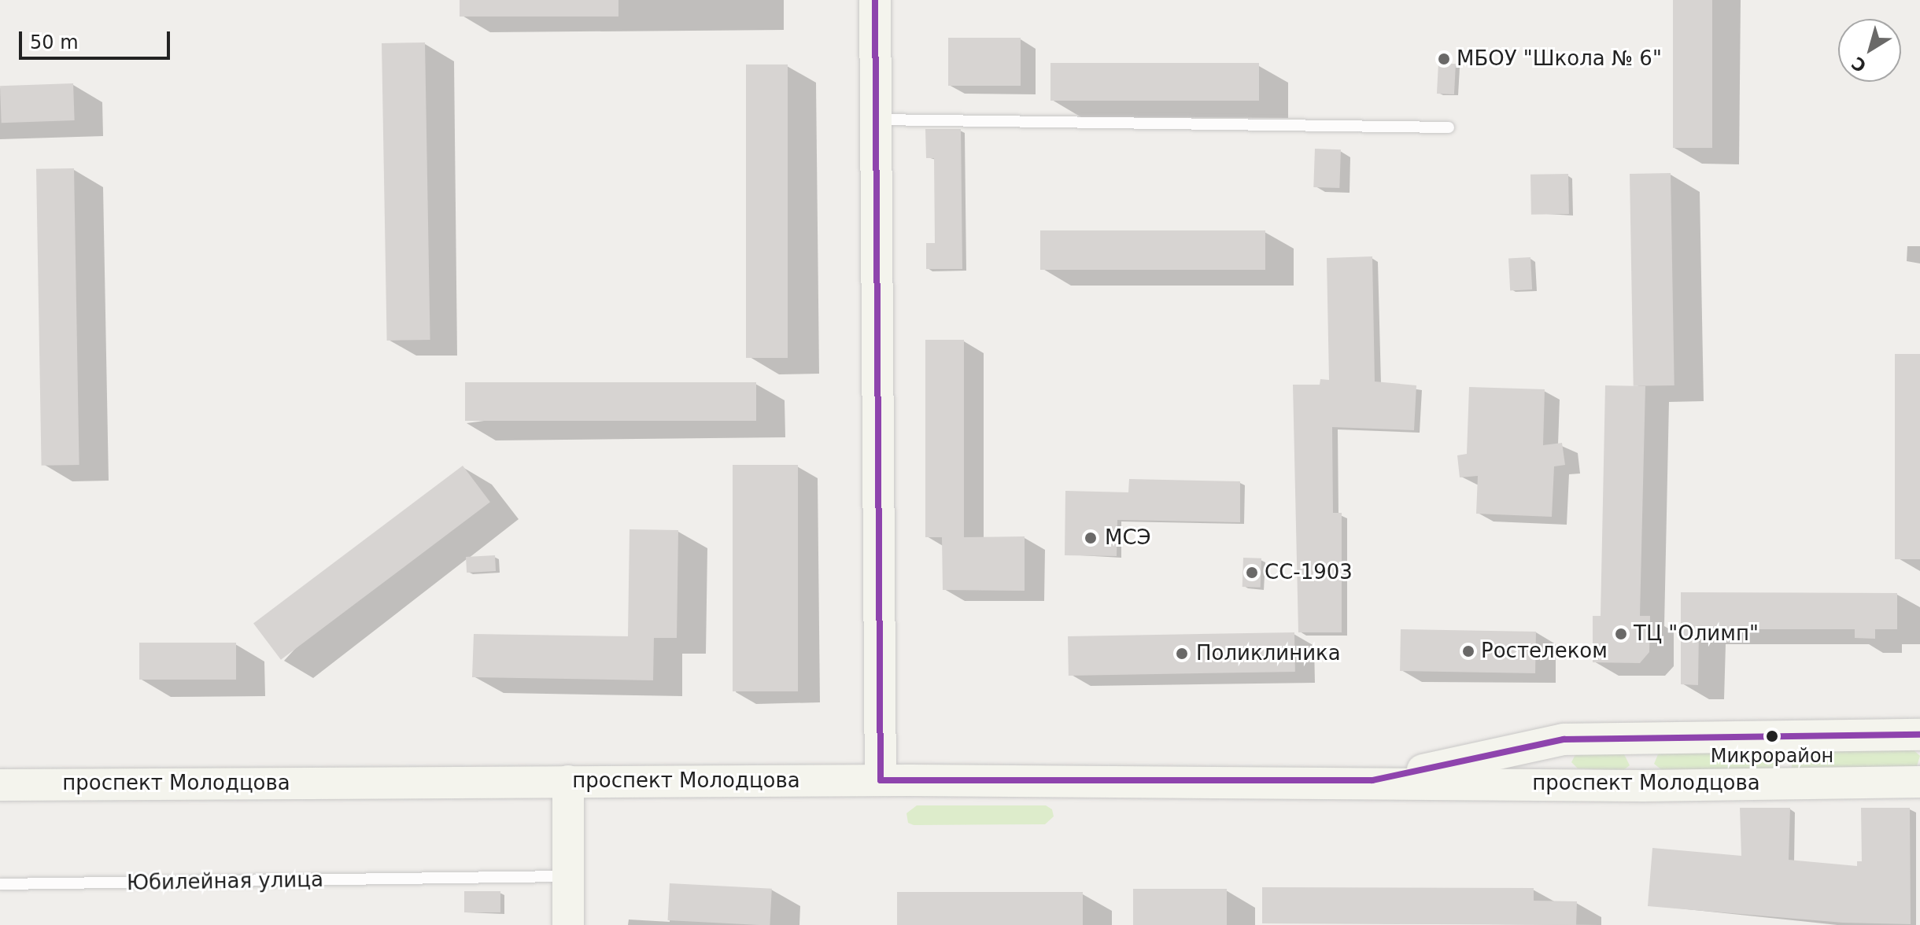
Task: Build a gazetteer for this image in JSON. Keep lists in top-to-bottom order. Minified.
{"streets":{"main road":["проспект Молодцова"],"lane":["Юбилейная улица"]},"places":["МБОУ \"Школа № 6\"","МСЭ","СС-1903","ТЦ \"Олимп\"","Ростелеком","Поликлиника","Микрорайон"],"scale_bar":"50 m","north":"bottom left"}
